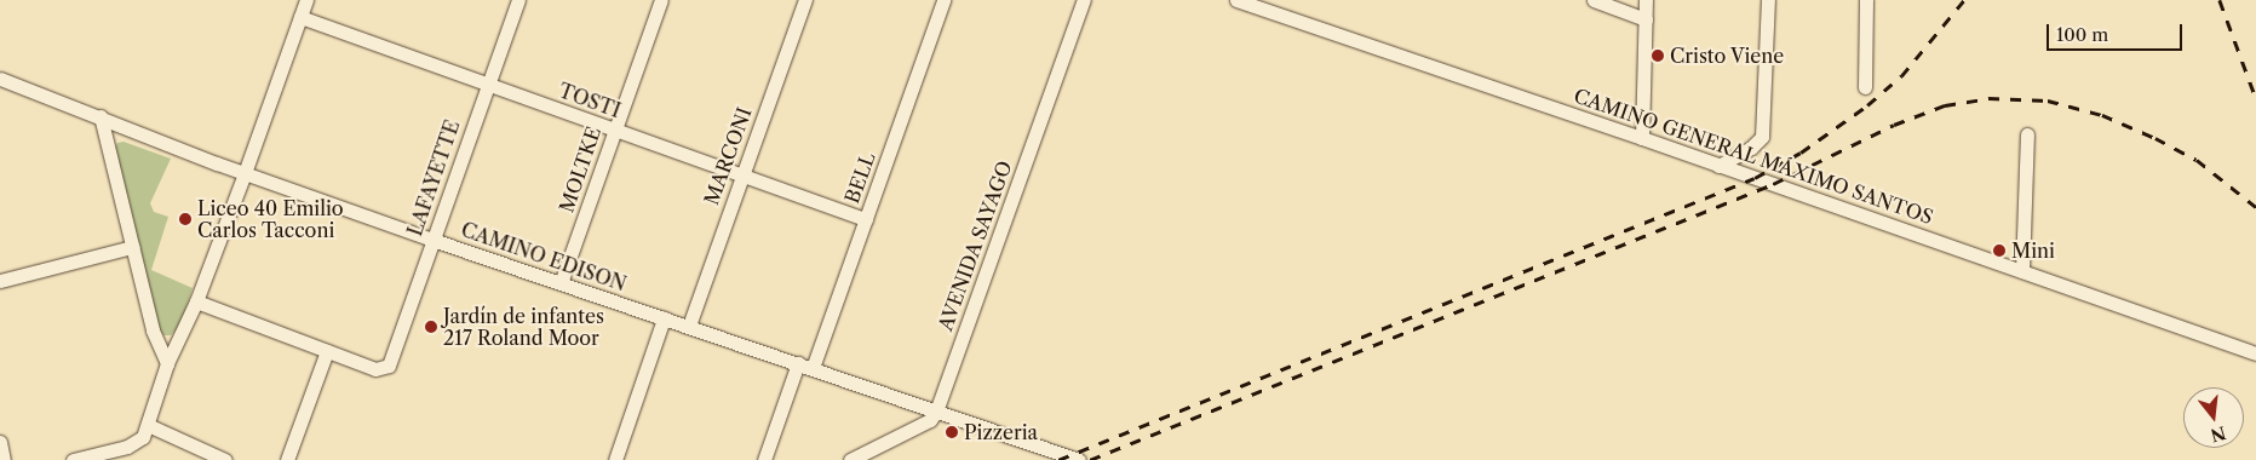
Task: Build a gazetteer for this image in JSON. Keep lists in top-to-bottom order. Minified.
{"streets":{"street":["TOSTI","MARCONI","CAMINO GENERAL MÁXIMO SANTOS","MOLTKE","LAFAYETTE","BELL","AVENIDA SAYAGO","CAMINO EDISON"]},"crossings":[["TOSTI","MARCONI"],["TOSTI","MOLTKE"],["TOSTI","LAFAYETTE"],["TOSTI","BELL"],["MARCONI","CAMINO EDISON"],["MOLTKE","CAMINO EDISON"],["LAFAYETTE","CAMINO EDISON"],["BELL","CAMINO EDISON"],["AVENIDA SAYAGO","CAMINO EDISON"]],"places":["Cristo Viene","Liceo 40 Emilio Carlos Tacconi","Mini","Jardín de infantes 217 Roland Moor","Pizzeria"],"scale_bar":"100 m","north":"bottom"}
